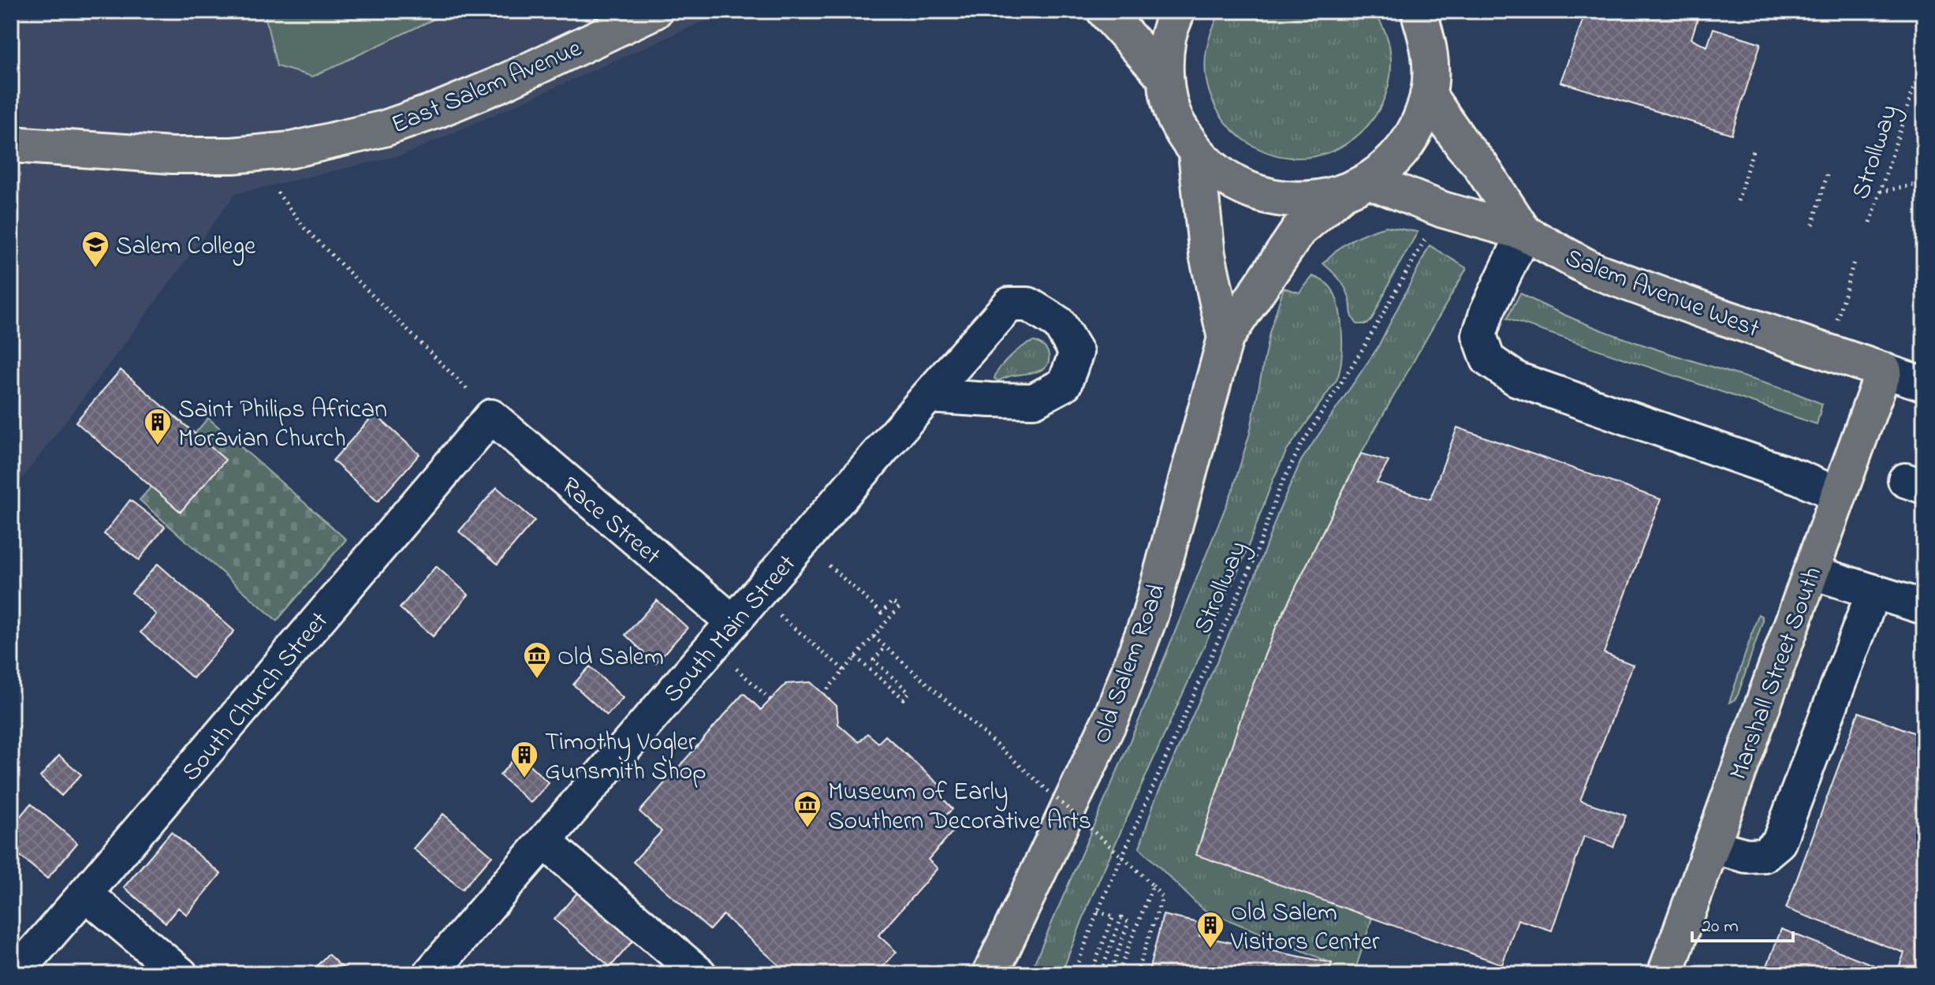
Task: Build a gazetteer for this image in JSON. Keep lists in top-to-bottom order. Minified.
{"streets":{"main road":["East Salem Avenue","Salem Avenue West","Old Salem Road","Marshall Street South"],"street":["Race Street","South Main Street","South Church Street"],"path":["Strollway"]},"crossings":[["Salem Avenue West","Old Salem Road"],["Salem Avenue West","Marshall Street South"],["Race Street","South Main Street"],["Race Street","South Church Street"]],"places":{"school or university":["Salem College"],"building":["Saint Philips African Moravian Church","Timothy Vogler Gunsmith Shop","Old Salem Visitors Center"],"museum":["Old Salem","Museum of Early Southern Decorative Arts"]},"scale_bar":"20 m"}
